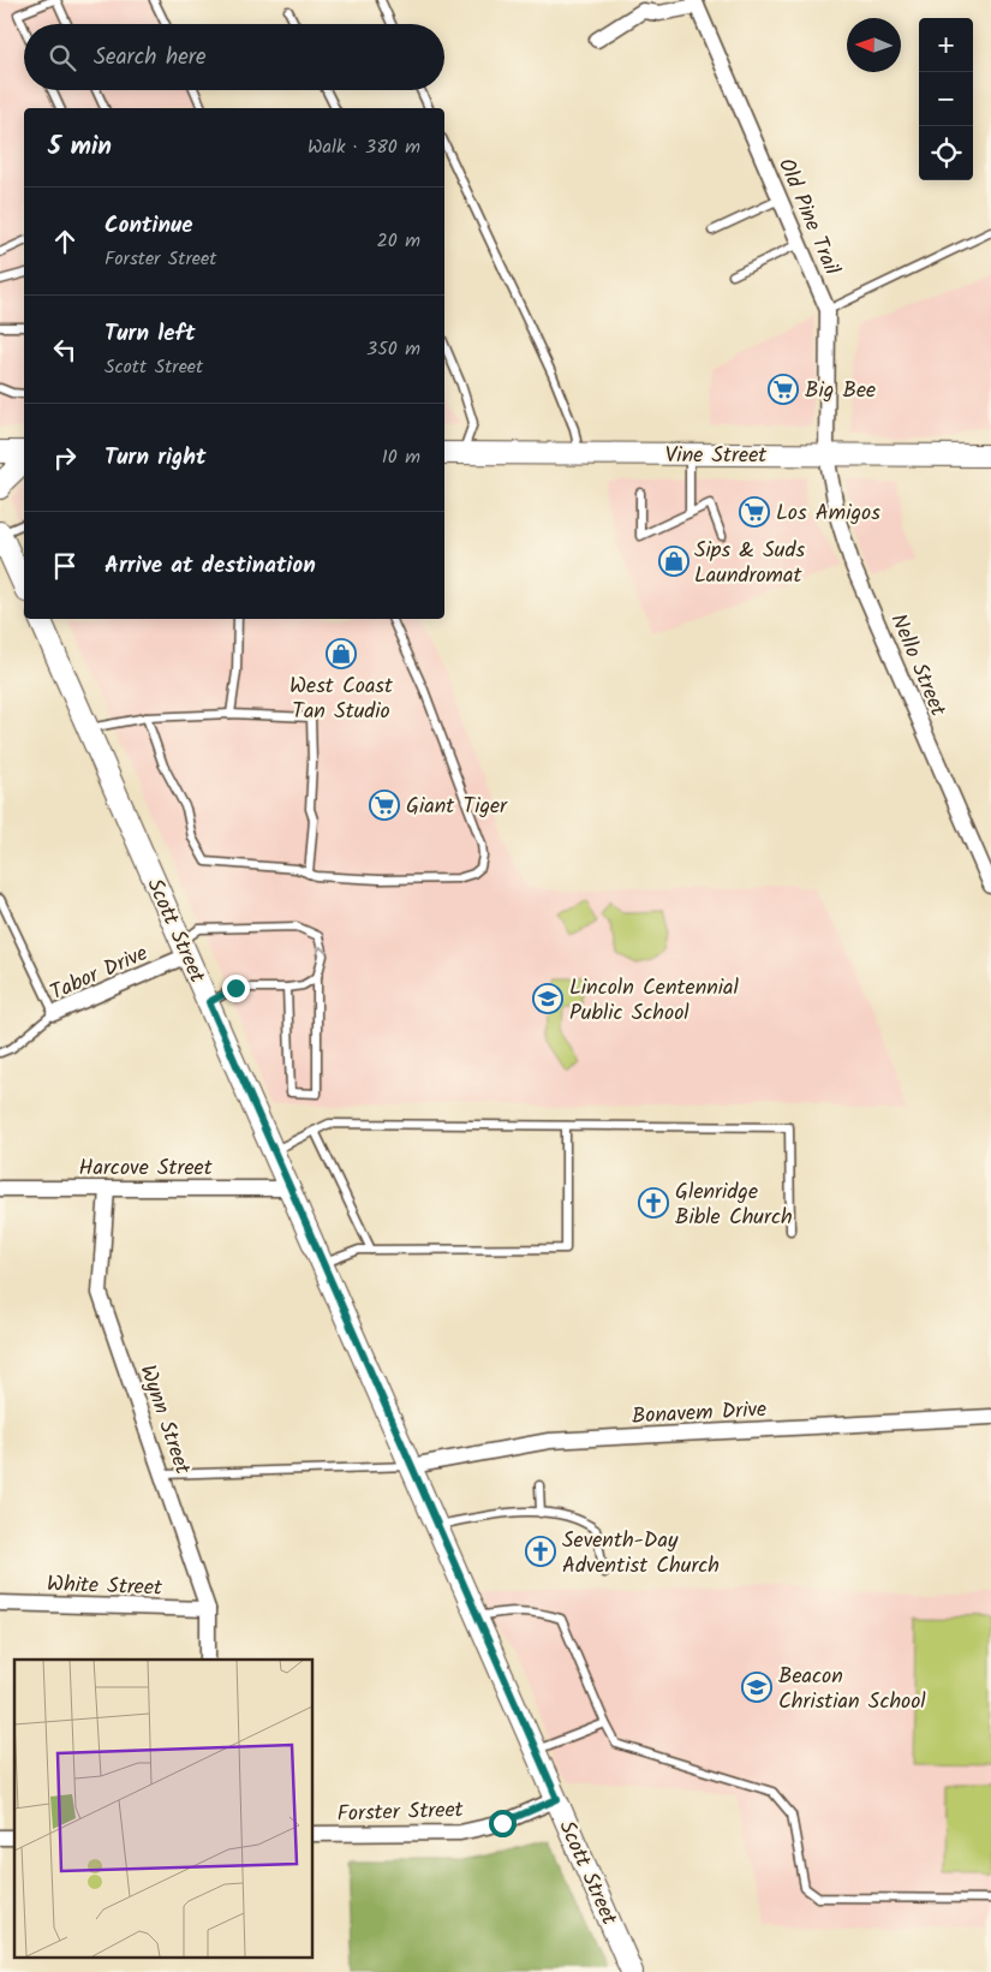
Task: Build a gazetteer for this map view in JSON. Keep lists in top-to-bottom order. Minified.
{"streets":{"main road":["Vine Street","Scott Street"],"street":["Old Pine Trail","Nello Street","Tabor Drive","Harcove Street","Bonavem Drive","Wynn Street","White Street","Forster Street"]},"crossings":[["Old Pine Trail","Vine Street"],["Old Pine Trail","Nello Street"],["Vine Street","Nello Street"],["Scott Street","Tabor Drive"],["Scott Street","Harcove Street"],["Scott Street","Bonavem Drive"],["Scott Street","Forster Street"],["Harcove Street","Wynn Street"],["Wynn Street","White Street"]],"places":{"supermarket":["Big Bee","Los Amigos","Giant Tiger"],"shop":["Sips & Suds Laundromat","West Coast Tan Studio"],"school or university":["Lincoln Centennial Public School","Beacon Christian School"],"church":["Glenridge Bible Church","Seventh-Day Adventist Church"]},"north":"left","page":{"map_buttons":["+","−"],"search":"Search here","heading":["5 min","Walk · 380 m"],"list":[["Continue","Forster Street","20 m"],["Turn left","Scott Street","350 m"],["Turn right","10 m"],"Arrive at destination"]}}
